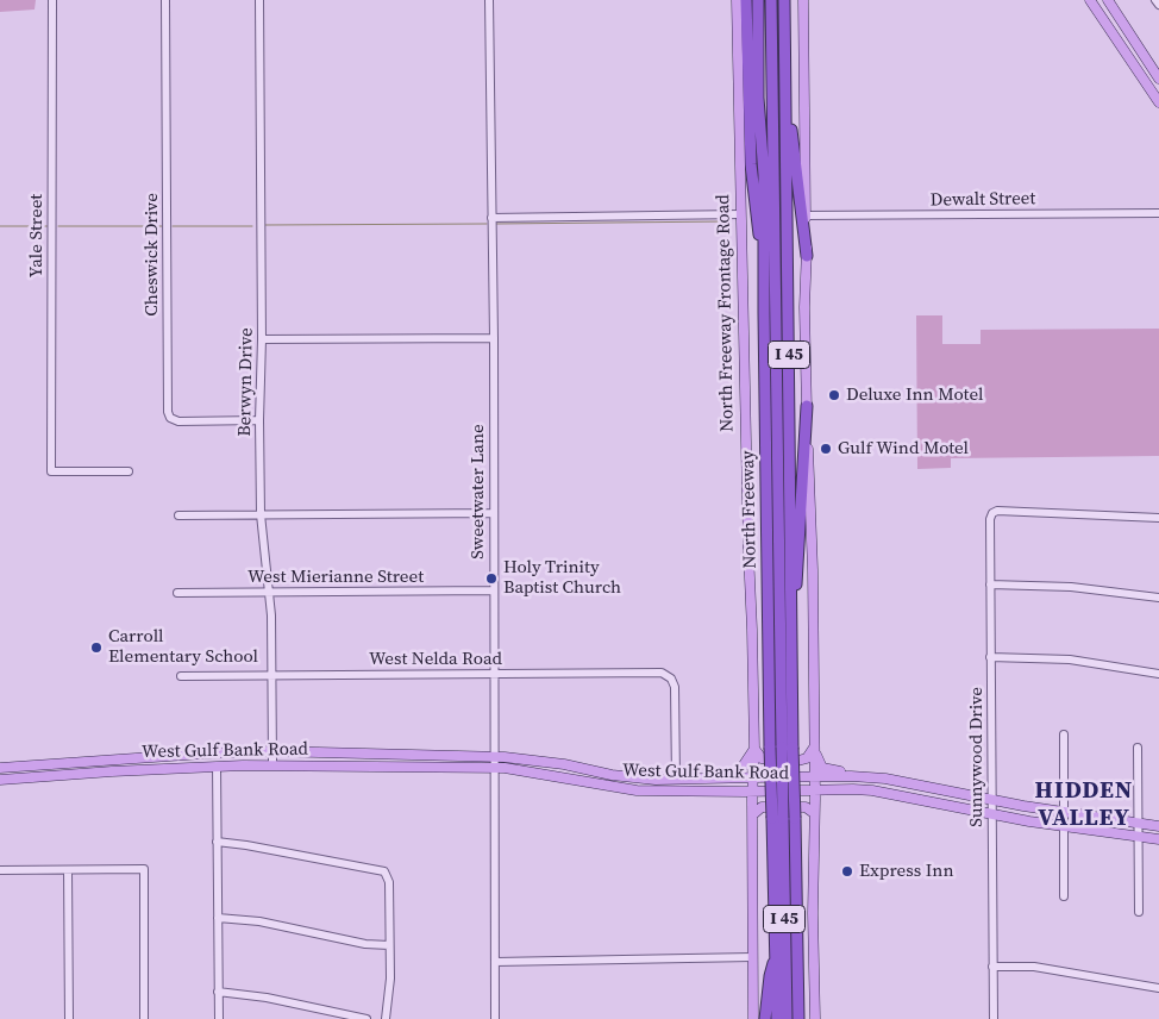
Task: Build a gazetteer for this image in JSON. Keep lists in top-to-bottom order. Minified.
{"streets":{"highway":["I 45","North Freeway"],"main road":["North Freeway Frontage Road","West Gulf Bank Road"],"street":["Dewalt Street","Yale Street","Cheswick Drive","Berwyn Drive","Sweetwater Lane","West Mierianne Street","West Nelda Road","Sunnywood Drive"]},"crossings":[["Cheswick Drive","Berwyn Drive"],["North Freeway Frontage Road","West Gulf Bank Road"],["Berwyn Drive","West Mierianne Street"],["Berwyn Drive","West Nelda Road"],["Berwyn Drive","West Gulf Bank Road"],["Sweetwater Lane","West Mierianne Street"],["Sweetwater Lane","West Nelda Road"],["Sweetwater Lane","West Gulf Bank Road"],["West Nelda Road","West Gulf Bank Road"],["West Gulf Bank Road","Sunnywood Drive"]],"districts":["HIDDEN VALLEY"],"places":["Deluxe Inn Motel","Gulf Wind Motel","Holy Trinity Baptist Church","Carroll Elementary School","Express Inn"]}
